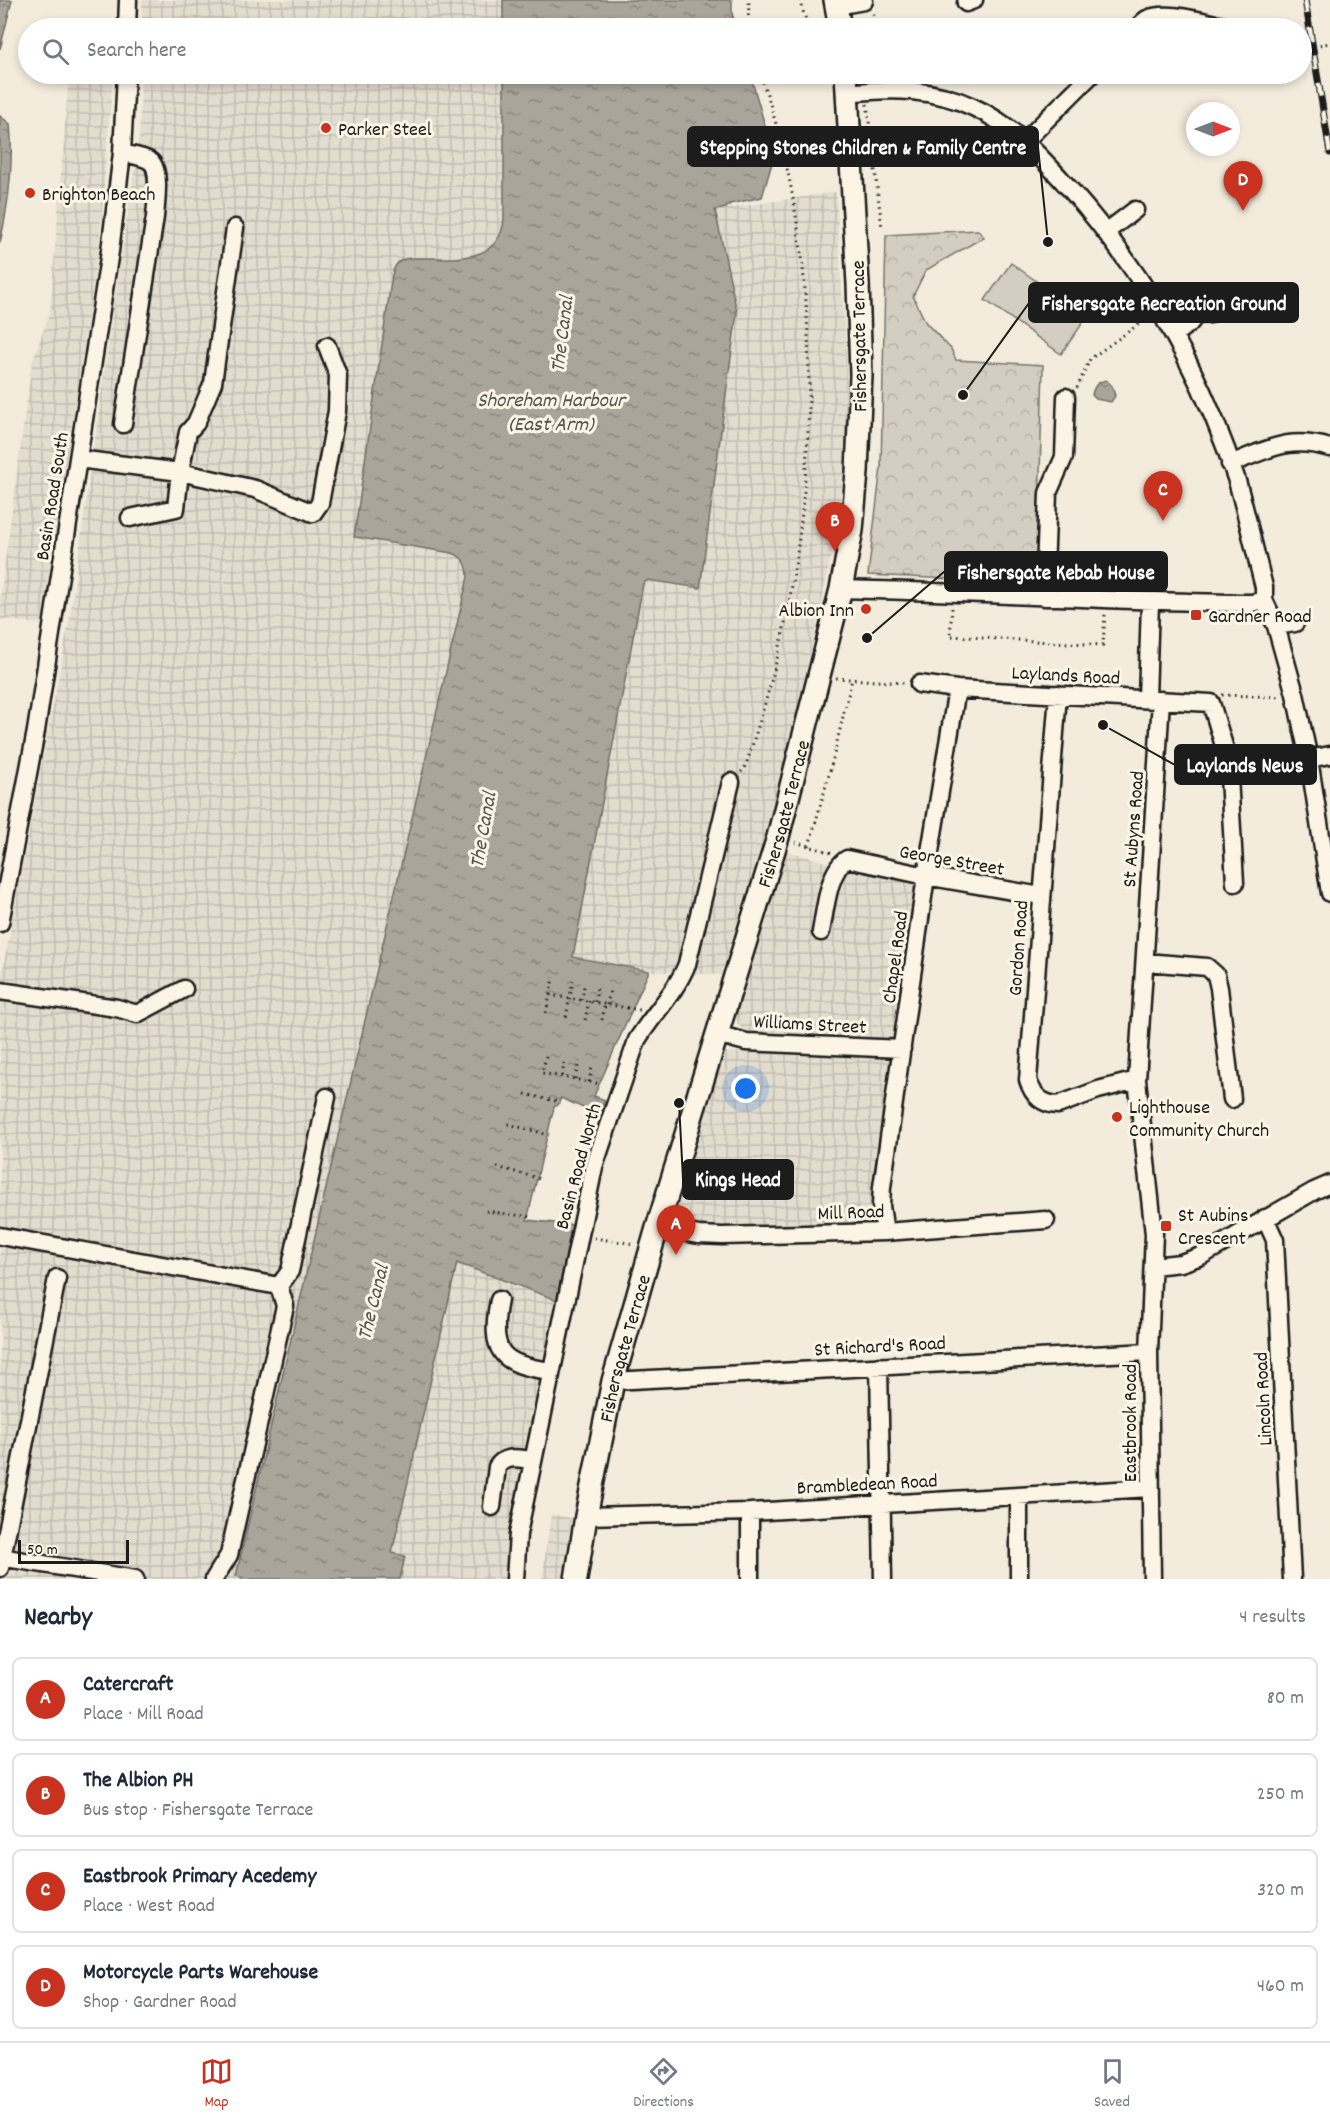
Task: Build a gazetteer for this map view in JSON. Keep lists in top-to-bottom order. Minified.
{"streets":{"main road":["Fishersgate Terrace"],"street":["Basin Road South","Laylands Road","St Aubyns Road","George Street","Gordon Road","Chapel Road","Williams Street","Basin Road North","Mill Road","St Richard's Road","Lincoln Road","Eastbrook Road","Brambledean Road"]},"crossings":[["Fishersgate Terrace","Williams Street"],["Fishersgate Terrace","Mill Road"],["Fishersgate Terrace","St Richard's Road"],["Fishersgate Terrace","Brambledean Road"],["Laylands Road","St Aubyns Road"],["Laylands Road","Gordon Road"],["Laylands Road","Chapel Road"],["St Aubyns Road","Gordon Road"],["St Aubyns Road","Eastbrook Road"],["George Street","Gordon Road"],["George Street","Chapel Road"],["Gordon Road","Eastbrook Road"],["Chapel Road","Williams Street"],["Chapel Road","Mill Road"],["St Richard's Road","Eastbrook Road"],["Eastbrook Road","Brambledean Road"]],"water":["The Canal","Shoreham Harbour (East Arm)"],"places":{"other":["Parker Steel","Brighton Beach","Stepping Stones Children & Family Centre","Fishersgate Recreation Ground","Albion Inn","Fishersgate Kebab House","Laylands News","Kings Head","Lighthouse Community Church"],"transit":["Gardner Road","St Aubins Crescent"]},"scale_bar":"50 m","north":"right","page":{"search":"Search here","pins":["D","C","B","A"],"scale":"50 m","heading":["Nearby","4 results"],"list":[{"mark":"A","name":"Catercraft","note":"Place · Mill Road","value":"80 m"},{"mark":"B","name":"The Albion PH","note":"Bus stop · Fishersgate Terrace","value":"250 m"},{"mark":"C","name":"Eastbrook Primary Acedemy","note":"Place · West Road","value":"320 m"},{"mark":"D","name":"Motorcycle Parts Warehouse","note":"Shop · Gardner Road","value":"460 m"}],"nav":["Map","Directions","Saved"]}}
